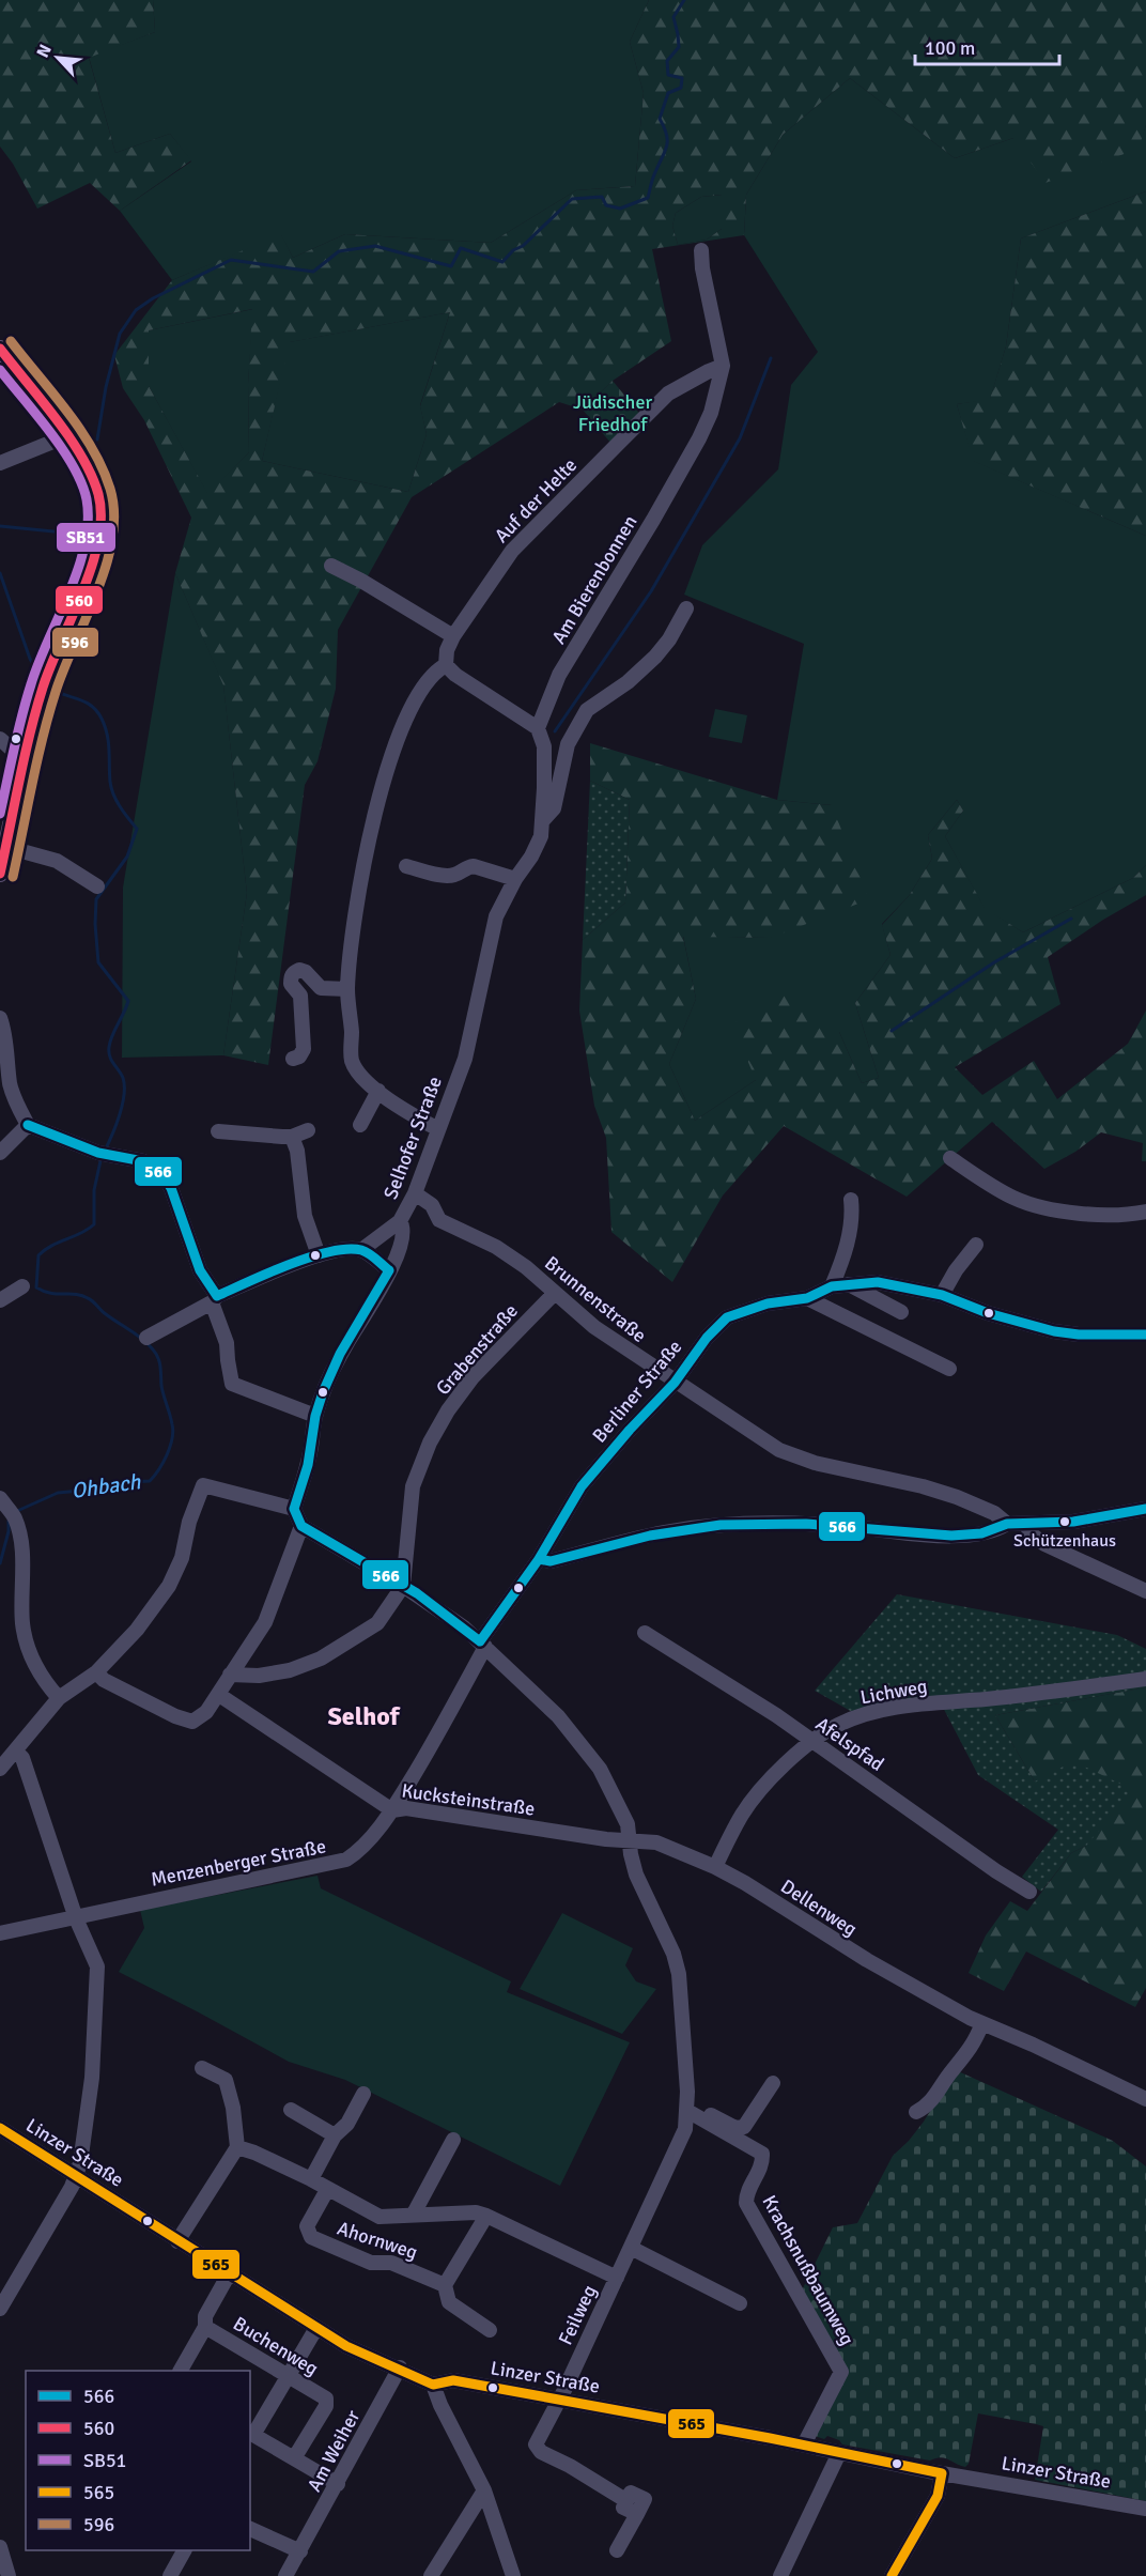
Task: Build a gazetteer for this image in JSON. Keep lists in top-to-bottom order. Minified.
{"streets":{"street":["Auf der Helte","Am Bierenbonnen","Selhofer Straße","Brunnenstraße","Grabenstraße","Berliner Straße","Lichweg","Afelspfad","Kucksteinstraße","Menzenberger Straße","Dellenweg","Linzer Straße","Ahornweg","Krachsnußbaumweg","Feilweg","Buchenweg","Am Weiher"]},"crossings":[["Auf der Helte","Am Bierenbonnen"],["Selhofer Straße","Brunnenstraße"],["Brunnenstraße","Grabenstraße"],["Brunnenstraße","Berliner Straße"],["Berliner Straße","Menzenberger Straße"],["Lichweg","Afelspfad"],["Lichweg","Dellenweg"],["Kucksteinstraße","Menzenberger Straße"],["Kucksteinstraße","Dellenweg"],["Linzer Straße","Krachsnußbaumweg"],["Linzer Straße","Feilweg"],["Linzer Straße","Am Weiher"],["Krachsnußbaumweg","Feilweg"]],"districts":["Selhof"],"water":["Ohbach"],"parks":["Jüdischer Friedhof"],"places":["Schützenhaus"],"lines":["transit line 596","transit line 560","transit line SB51","transit line 566","transit line 565"],"legend":["566","560","SB51","565","596"],"scale_bar":"100 m","north":"top left"}
